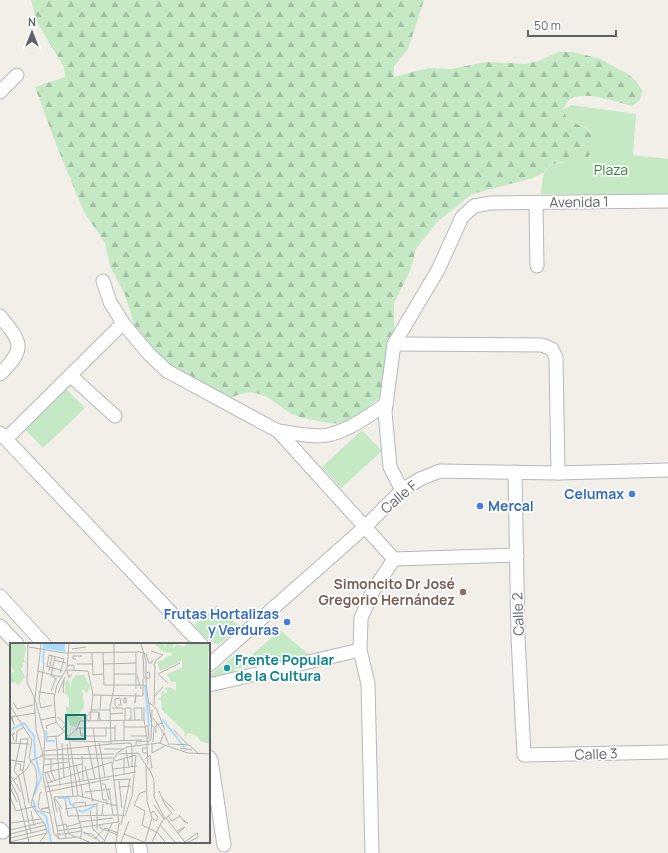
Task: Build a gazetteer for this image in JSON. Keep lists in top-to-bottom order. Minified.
{"streets":{"street":["Avenida 1","Calle F","Calle 2","Calle 3"]},"crossings":[["Calle F","Calle 2"],["Calle 2","Calle 3"]],"parks":["Plaza"],"places":["Celumax","Mercal","Simoncito Dr José Gregorio Hernández","Frutas Hortalizas y Verduras","Frente Popular de la Cultura"],"scale_bar":"50 m","north":"top"}
